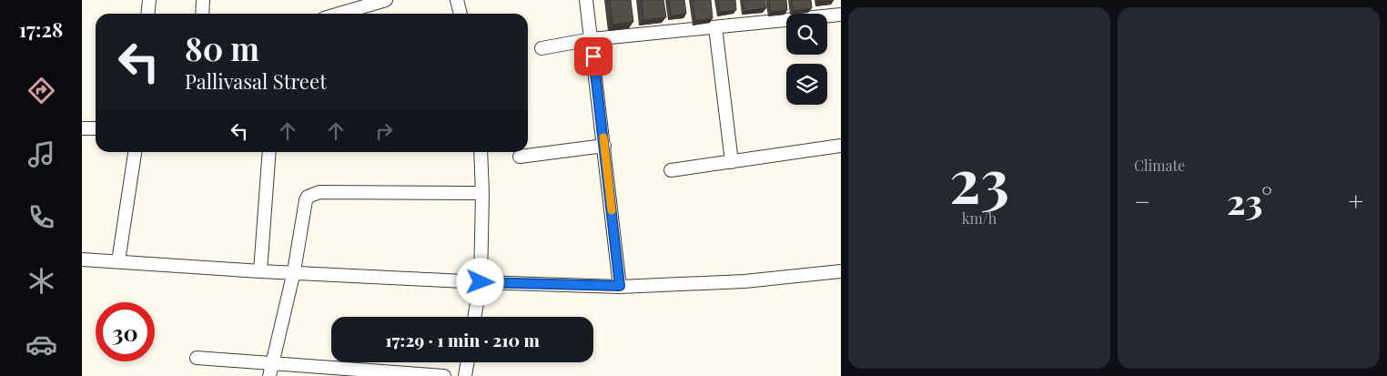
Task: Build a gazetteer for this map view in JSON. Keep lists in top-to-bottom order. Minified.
{"page":{"tabs":"17:28","tile":[["23","km/h"],"Climate"],"turn":["80 m","Pallivasal Street"],"heat":["−","23°","+"],"limit":"30","trip":"17:29 · 1 min · 210 m"}}
